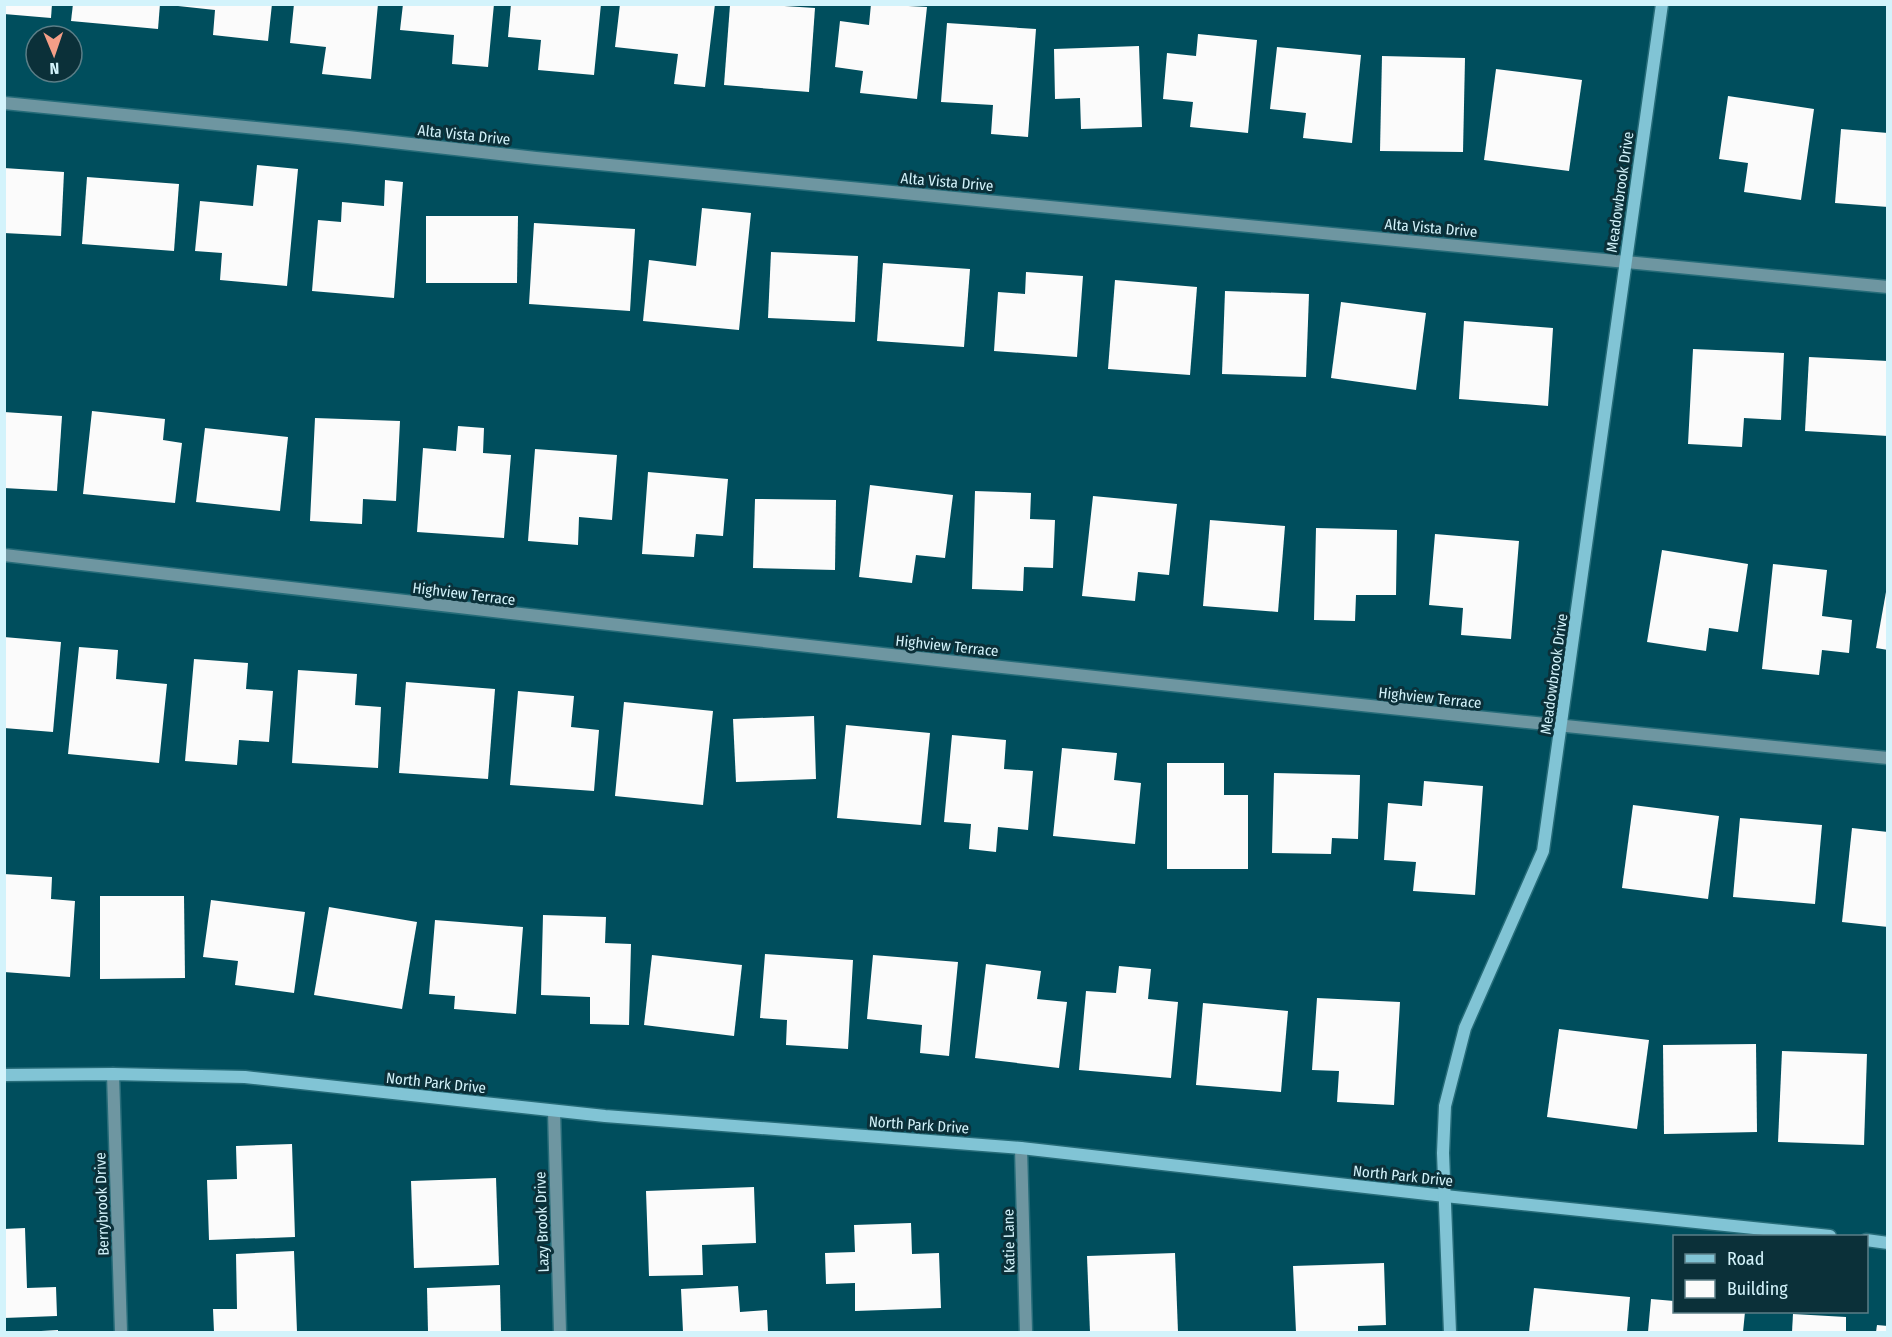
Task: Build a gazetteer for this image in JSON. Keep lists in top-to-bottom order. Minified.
{"streets":{"street":["Alta Vista Drive","Meadowbrook Drive","Highview Terrace","North Park Drive","Berrybrook Drive","Lazy Brook Drive","Katie Lane"]},"crossings":[["Alta Vista Drive","Meadowbrook Drive"],["Meadowbrook Drive","Highview Terrace"],["Meadowbrook Drive","North Park Drive"],["North Park Drive","Berrybrook Drive"],["North Park Drive","Lazy Brook Drive"],["North Park Drive","Katie Lane"]],"legend":["Road","Building"],"north":"bottom"}
